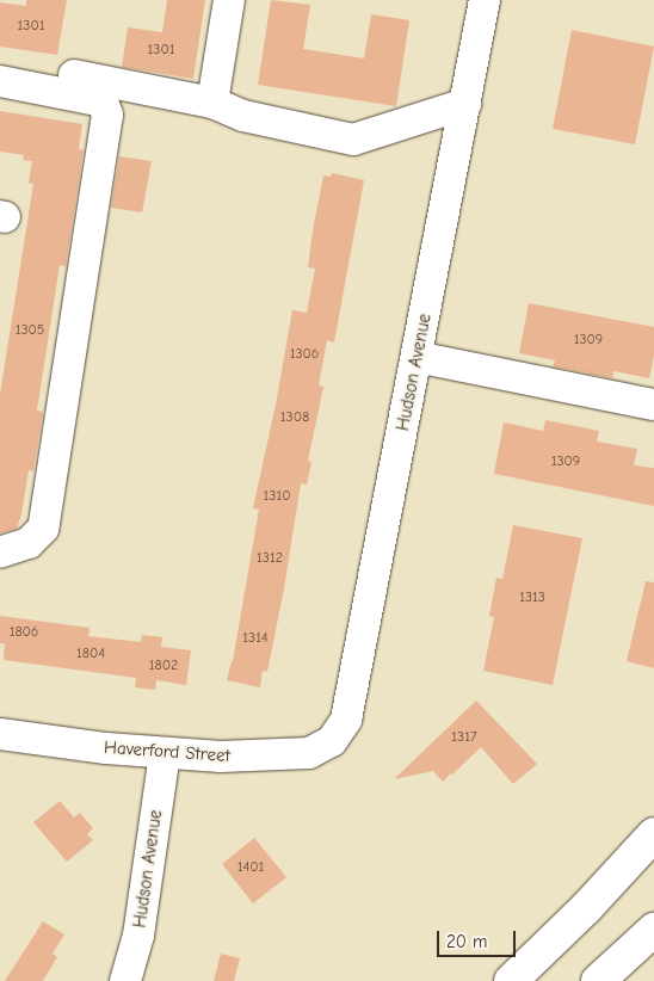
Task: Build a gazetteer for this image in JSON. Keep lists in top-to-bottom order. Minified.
{"streets":{"street":["Hudson Avenue","Haverford Street"]},"crossings":[["Hudson Avenue","Haverford Street"]],"house_numbers":["1301","1301","1305","1309","1306","1308","1309","1310","1312","1313","1806","1314","1804","1802","1317","1401"],"scale_bar":"20 m"}
